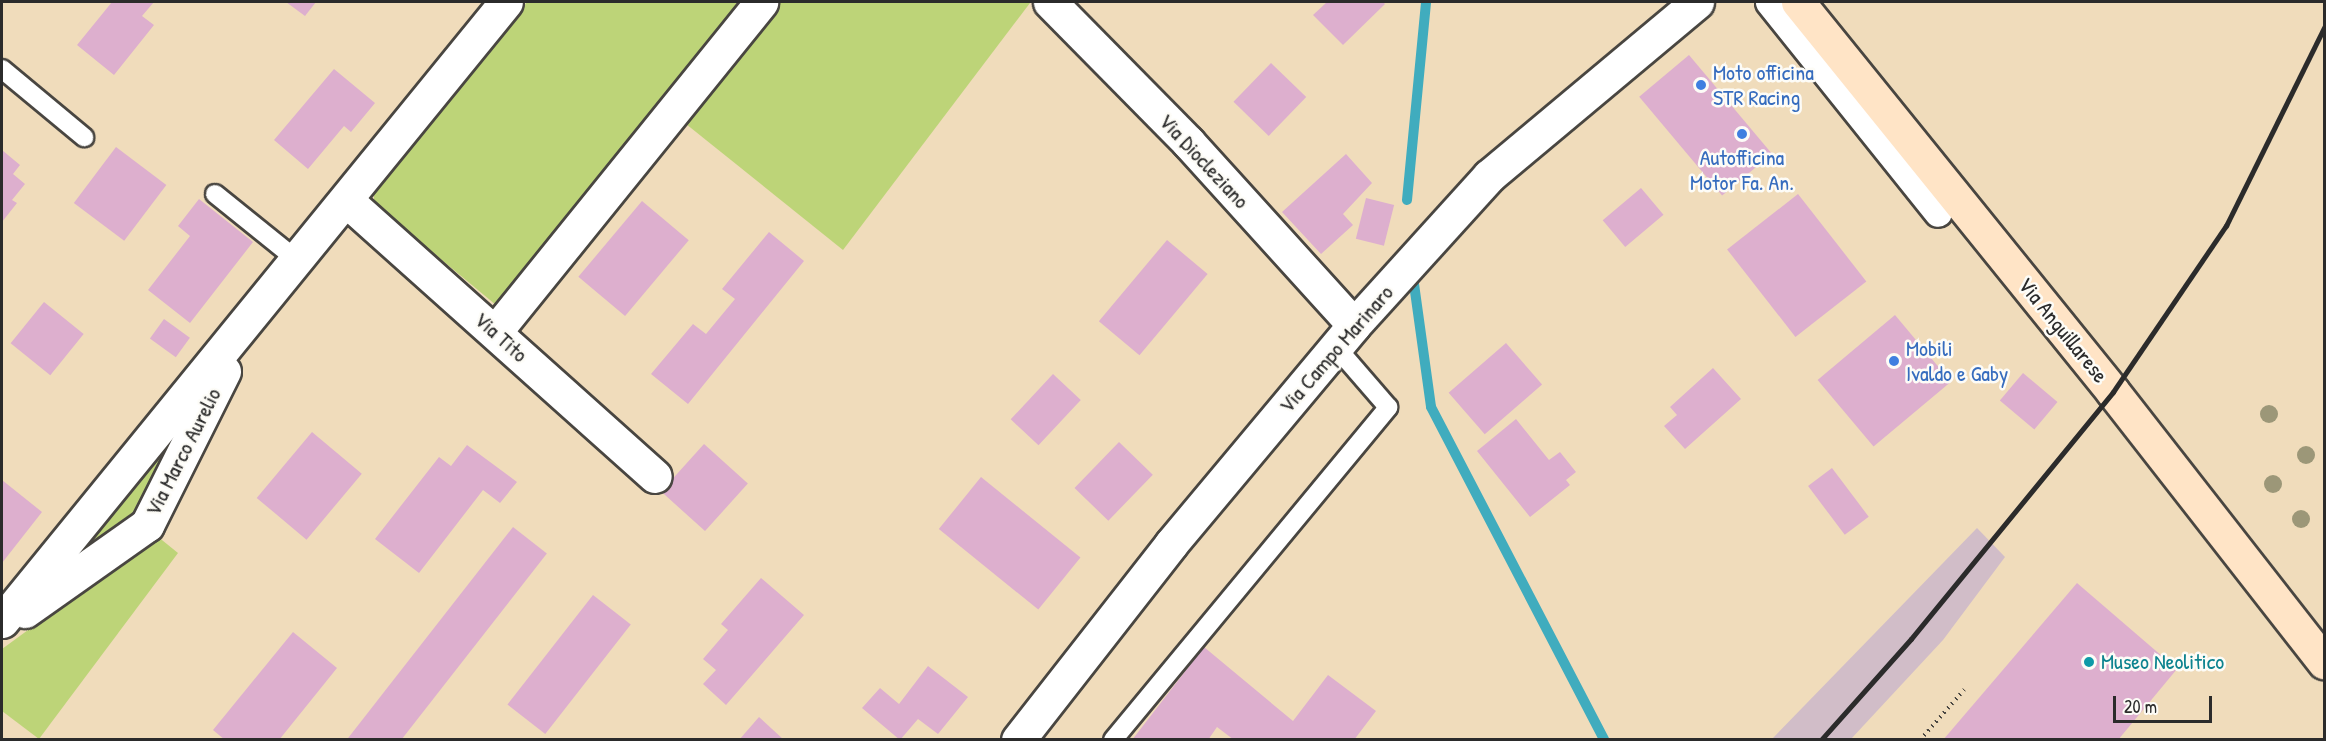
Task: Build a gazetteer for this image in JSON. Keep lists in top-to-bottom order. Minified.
{"streets":{"main road":["Via Anguillarese"],"street":["Via Diocleziano","Via Tito","Via Campo Marinaro","Via Marco Aurelio"]},"crossings":[["Via Diocleziano","Via Campo Marinaro"],["Via Tito","Via Marco Aurelio"]],"places":["Moto officina STR Racing","Autofficina Motor Fa. An.","Mobili Ivaldo e Gaby","Museo Neolitico"],"scale_bar":"20 m"}
